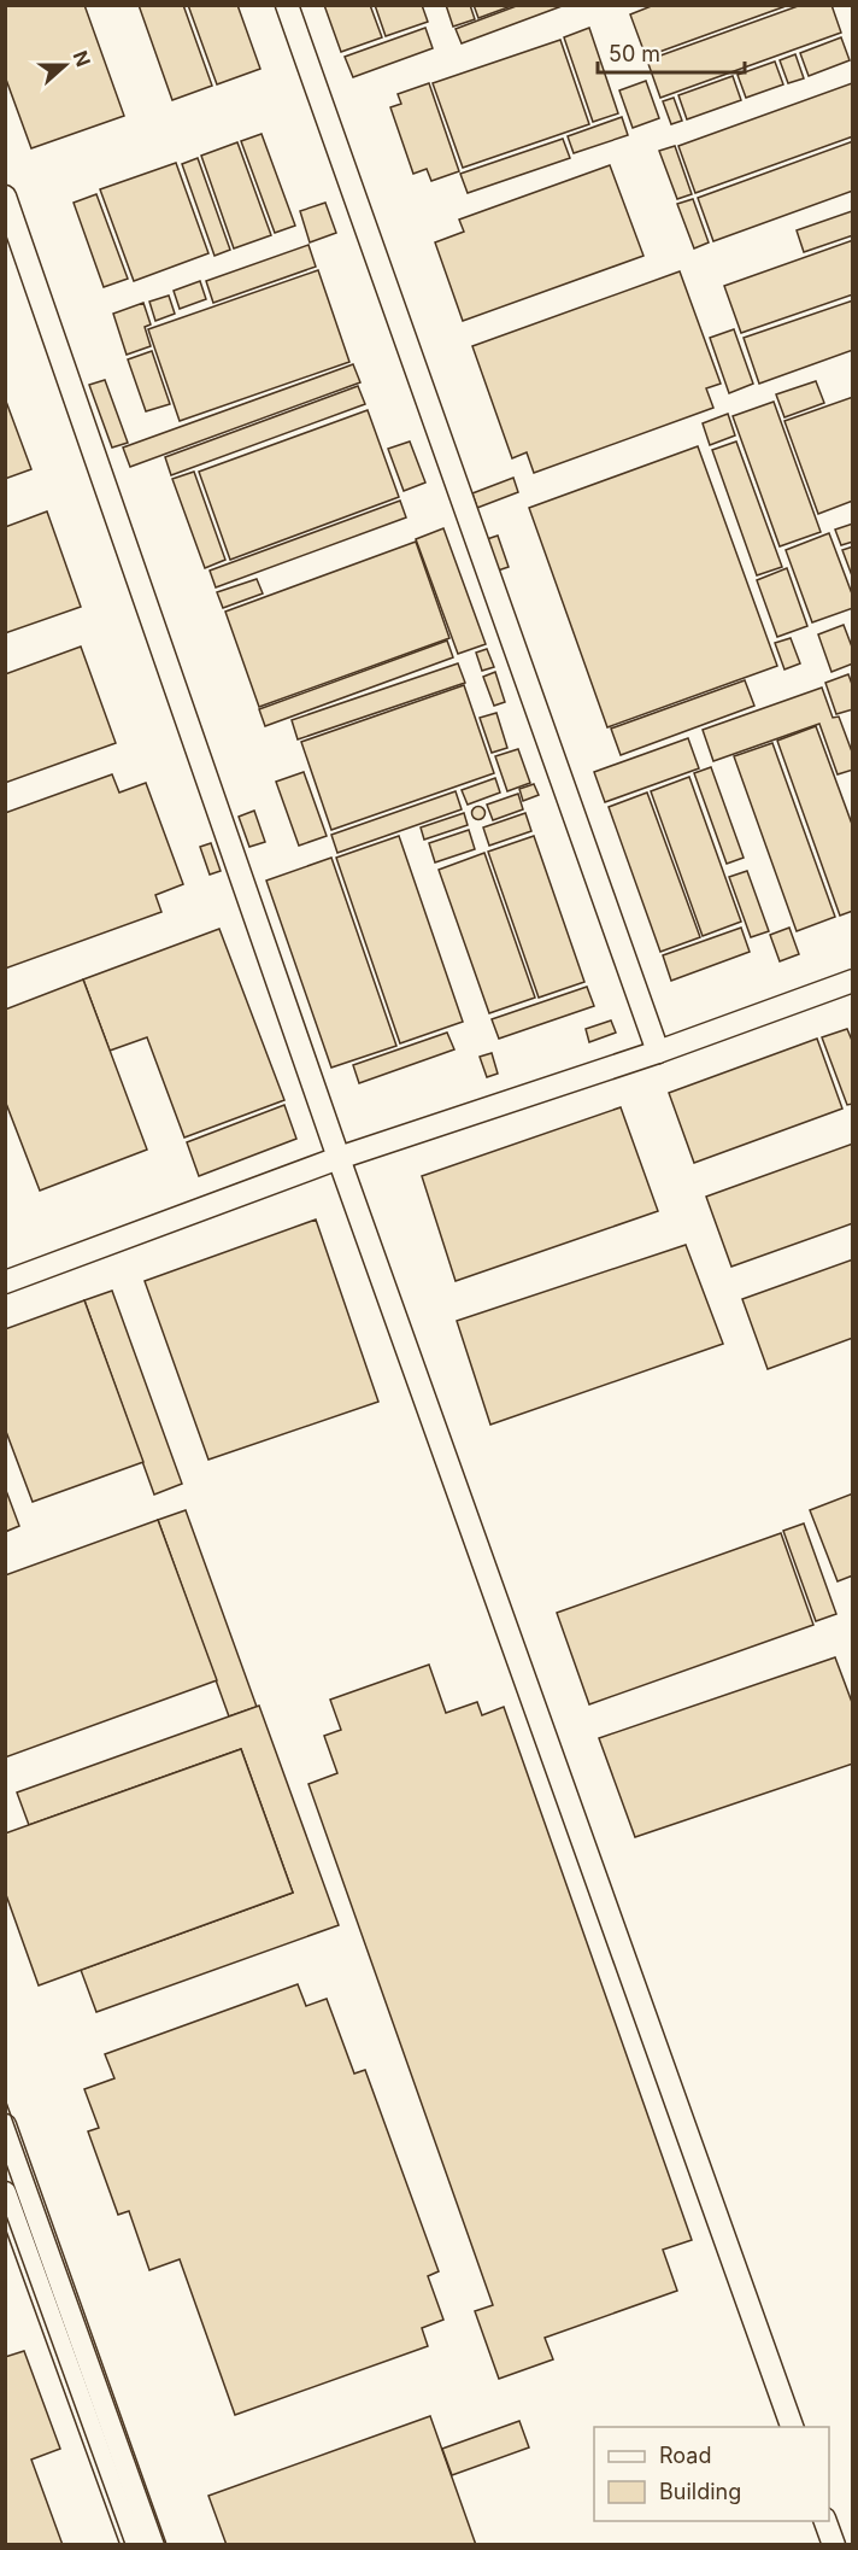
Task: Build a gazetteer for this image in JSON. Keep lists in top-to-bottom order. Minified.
{"legend":["Road","Building"],"scale_bar":"50 m","north":"right"}
